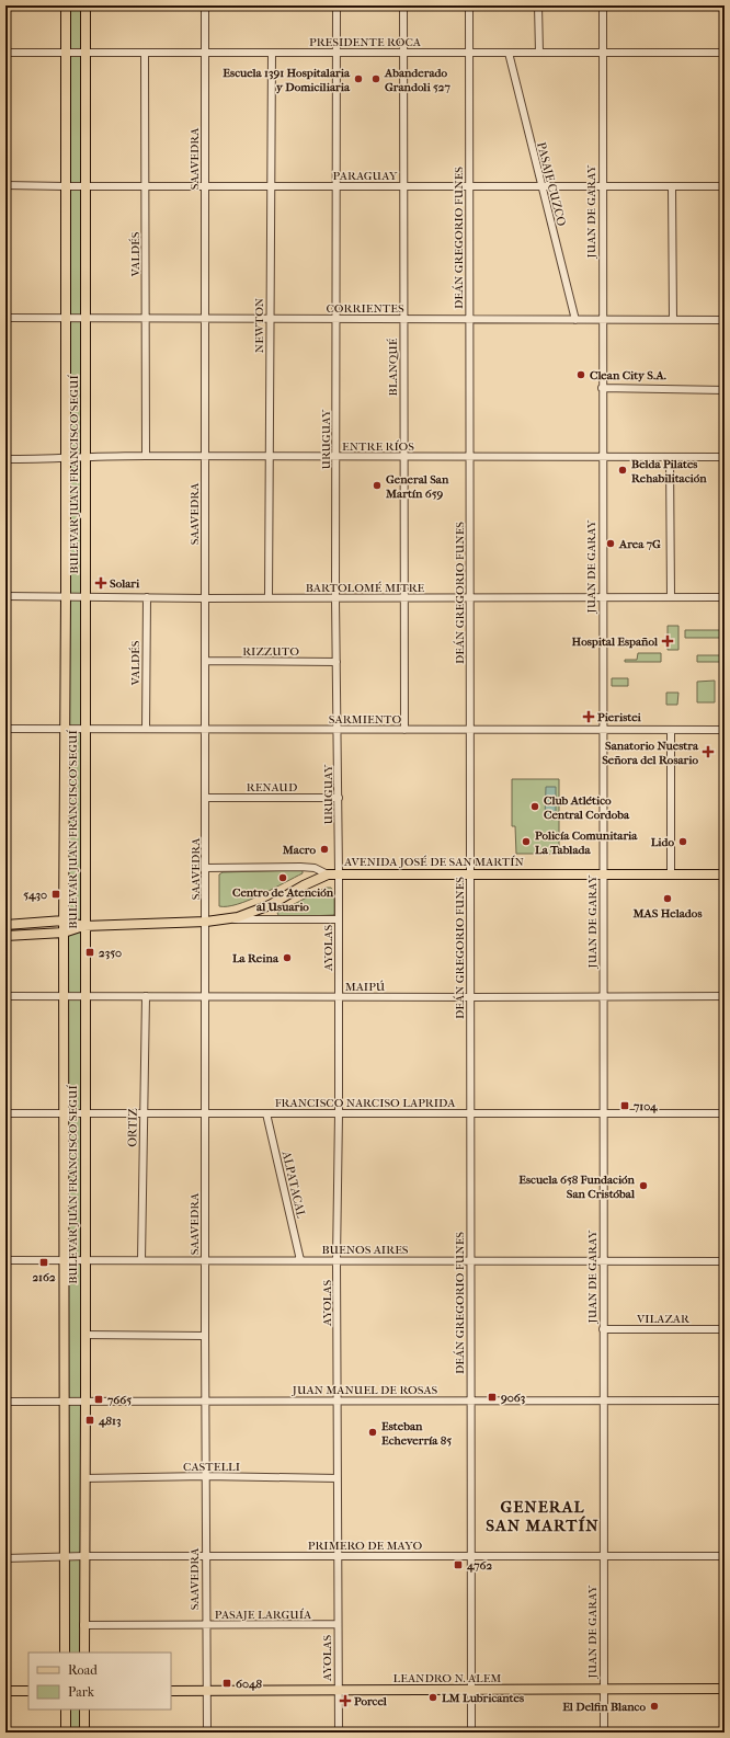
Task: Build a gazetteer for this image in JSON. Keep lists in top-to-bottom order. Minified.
{"streets":{"main road":["BULEVAR JUAN FRANCISCO SEGUÍ","AVENIDA JOSÉ DE SAN MARTÍN","LEANDRO N. ALEM"],"street":["PRESIDENTE ROCA","SAAVEDRA","PARAGUAY","PASAJE CUZCO","JUAN DE GARAY","DEÁN GREGORIO FUNES","VALDÉS","CORRIENTES","NEWTON","BLANQUÉ","URUGUAY","ENTRE RÍOS","BARTOLOMÉ MITRE","RIZZUTO","SARMIENTO","RENAUD","AYOLAS","MAIPÚ","FRANCISCO NARCISO LAPRIDA","ORTIZ","ALPATACAL","BUENOS AIRES","VILAZAR","JUAN MANUEL DE ROSAS","CASTELLI","PRIMERO DE MAYO","PASAJE LARGUÍA"]},"crossings":[["PRESIDENTE ROCA","SAAVEDRA"],["PRESIDENTE ROCA","PASAJE CUZCO"],["PRESIDENTE ROCA","JUAN DE GARAY"],["PRESIDENTE ROCA","DEÁN GREGORIO FUNES"],["PRESIDENTE ROCA","VALDÉS"],["PRESIDENTE ROCA","NEWTON"],["PRESIDENTE ROCA","BLANQUÉ"],["PRESIDENTE ROCA","URUGUAY"],["PRESIDENTE ROCA","BULEVAR JUAN FRANCISCO SEGUÍ"],["SAAVEDRA","PARAGUAY"],["SAAVEDRA","CORRIENTES"],["SAAVEDRA","ENTRE RÍOS"],["SAAVEDRA","BARTOLOMÉ MITRE"],["SAAVEDRA","RIZZUTO"],["SAAVEDRA","SARMIENTO"],["SAAVEDRA","RENAUD"],["SAAVEDRA","AVENIDA JOSÉ DE SAN MARTÍN"],["SAAVEDRA","MAIPÚ"],["SAAVEDRA","FRANCISCO NARCISO LAPRIDA"],["SAAVEDRA","BUENOS AIRES"],["SAAVEDRA","JUAN MANUEL DE ROSAS"],["SAAVEDRA","CASTELLI"],["SAAVEDRA","PRIMERO DE MAYO"],["SAAVEDRA","PASAJE LARGUÍA"],["SAAVEDRA","LEANDRO N. ALEM"],["PARAGUAY","PASAJE CUZCO"],["PARAGUAY","JUAN DE GARAY"],["PARAGUAY","DEÁN GREGORIO FUNES"],["PARAGUAY","VALDÉS"],["PARAGUAY","NEWTON"],["PARAGUAY","BLANQUÉ"],["PARAGUAY","URUGUAY"],["PARAGUAY","BULEVAR JUAN FRANCISCO SEGUÍ"],["PASAJE CUZCO","CORRIENTES"],["JUAN DE GARAY","CORRIENTES"],["JUAN DE GARAY","ENTRE RÍOS"],["JUAN DE GARAY","BARTOLOMÉ MITRE"],["JUAN DE GARAY","SARMIENTO"],["JUAN DE GARAY","AVENIDA JOSÉ DE SAN MARTÍN"],["JUAN DE GARAY","MAIPÚ"],["JUAN DE GARAY","FRANCISCO NARCISO LAPRIDA"],["JUAN DE GARAY","BUENOS AIRES"],["JUAN DE GARAY","VILAZAR"],["JUAN DE GARAY","JUAN MANUEL DE ROSAS"],["JUAN DE GARAY","PRIMERO DE MAYO"],["JUAN DE GARAY","LEANDRO N. ALEM"],["DEÁN GREGORIO FUNES","CORRIENTES"],["DEÁN GREGORIO FUNES","ENTRE RÍOS"],["DEÁN GREGORIO FUNES","BARTOLOMÉ MITRE"],["DEÁN GREGORIO FUNES","SARMIENTO"],["DEÁN GREGORIO FUNES","AVENIDA JOSÉ DE SAN MARTÍN"],["DEÁN GREGORIO FUNES","MAIPÚ"],["DEÁN GREGORIO FUNES","FRANCISCO NARCISO LAPRIDA"],["DEÁN GREGORIO FUNES","BUENOS AIRES"],["DEÁN GREGORIO FUNES","JUAN MANUEL DE ROSAS"],["DEÁN GREGORIO FUNES","PRIMERO DE MAYO"],["DEÁN GREGORIO FUNES","LEANDRO N. ALEM"],["VALDÉS","CORRIENTES"],["VALDÉS","ENTRE RÍOS"],["VALDÉS","BARTOLOMÉ MITRE"],["VALDÉS","SARMIENTO"],["CORRIENTES","NEWTON"],["CORRIENTES","BLANQUÉ"],["CORRIENTES","URUGUAY"],["CORRIENTES","BULEVAR JUAN FRANCISCO SEGUÍ"],["NEWTON","ENTRE RÍOS"],["NEWTON","BARTOLOMÉ MITRE"],["BLANQUÉ","ENTRE RÍOS"],["BLANQUÉ","BARTOLOMÉ MITRE"],["BLANQUÉ","SARMIENTO"],["URUGUAY","ENTRE RÍOS"],["URUGUAY","BARTOLOMÉ MITRE"],["URUGUAY","RIZZUTO"],["URUGUAY","SARMIENTO"],["URUGUAY","RENAUD"],["URUGUAY","AVENIDA JOSÉ DE SAN MARTÍN"],["URUGUAY","AYOLAS"],["ENTRE RÍOS","BULEVAR JUAN FRANCISCO SEGUÍ"],["BULEVAR JUAN FRANCISCO SEGUÍ","BARTOLOMÉ MITRE"],["BULEVAR JUAN FRANCISCO SEGUÍ","SARMIENTO"],["BULEVAR JUAN FRANCISCO SEGUÍ","AVENIDA JOSÉ DE SAN MARTÍN"],["BULEVAR JUAN FRANCISCO SEGUÍ","MAIPÚ"],["BULEVAR JUAN FRANCISCO SEGUÍ","FRANCISCO NARCISO LAPRIDA"],["BULEVAR JUAN FRANCISCO SEGUÍ","BUENOS AIRES"],["BULEVAR JUAN FRANCISCO SEGUÍ","JUAN MANUEL DE ROSAS"],["BULEVAR JUAN FRANCISCO SEGUÍ","CASTELLI"],["BULEVAR JUAN FRANCISCO SEGUÍ","PRIMERO DE MAYO"],["BULEVAR JUAN FRANCISCO SEGUÍ","PASAJE LARGUÍA"],["AVENIDA JOSÉ DE SAN MARTÍN","AYOLAS"],["AYOLAS","MAIPÚ"],["AYOLAS","FRANCISCO NARCISO LAPRIDA"],["AYOLAS","BUENOS AIRES"],["AYOLAS","JUAN MANUEL DE ROSAS"],["AYOLAS","CASTELLI"],["AYOLAS","PRIMERO DE MAYO"],["AYOLAS","PASAJE LARGUÍA"],["AYOLAS","LEANDRO N. ALEM"],["MAIPÚ","ORTIZ"],["FRANCISCO NARCISO LAPRIDA","ORTIZ"],["FRANCISCO NARCISO LAPRIDA","ALPATACAL"],["ORTIZ","BUENOS AIRES"],["ALPATACAL","BUENOS AIRES"]],"districts":["GENERAL SAN MARTÍN"],"places":{"other":["Escuela 1391 Hospitalaria y Domiciliaria","Abanderado Grandoli 527","Clean City S.A.","Belda Pilates Rehabilitación","General San Martín 659","Area 7G","Club Atlético Central Cordoba","Policía Comunitaria La Tablada","Lido","Macro","Centro de Atención al Usuario","MAS Helados","La Reina","Escuela 658 Fundación San Cristóbal","Esteban Echeverría 85","LM Lubricantes","El Delfin Blanco"],"health":["Solari","Hospital Español","Pieristei","Sanatorio Nuestra Señora del Rosario","Porcel"],"transit":["5430","2350","7104","2162","9063","7665","4813","4762","6048"]},"legend":["Road","Park"]}
